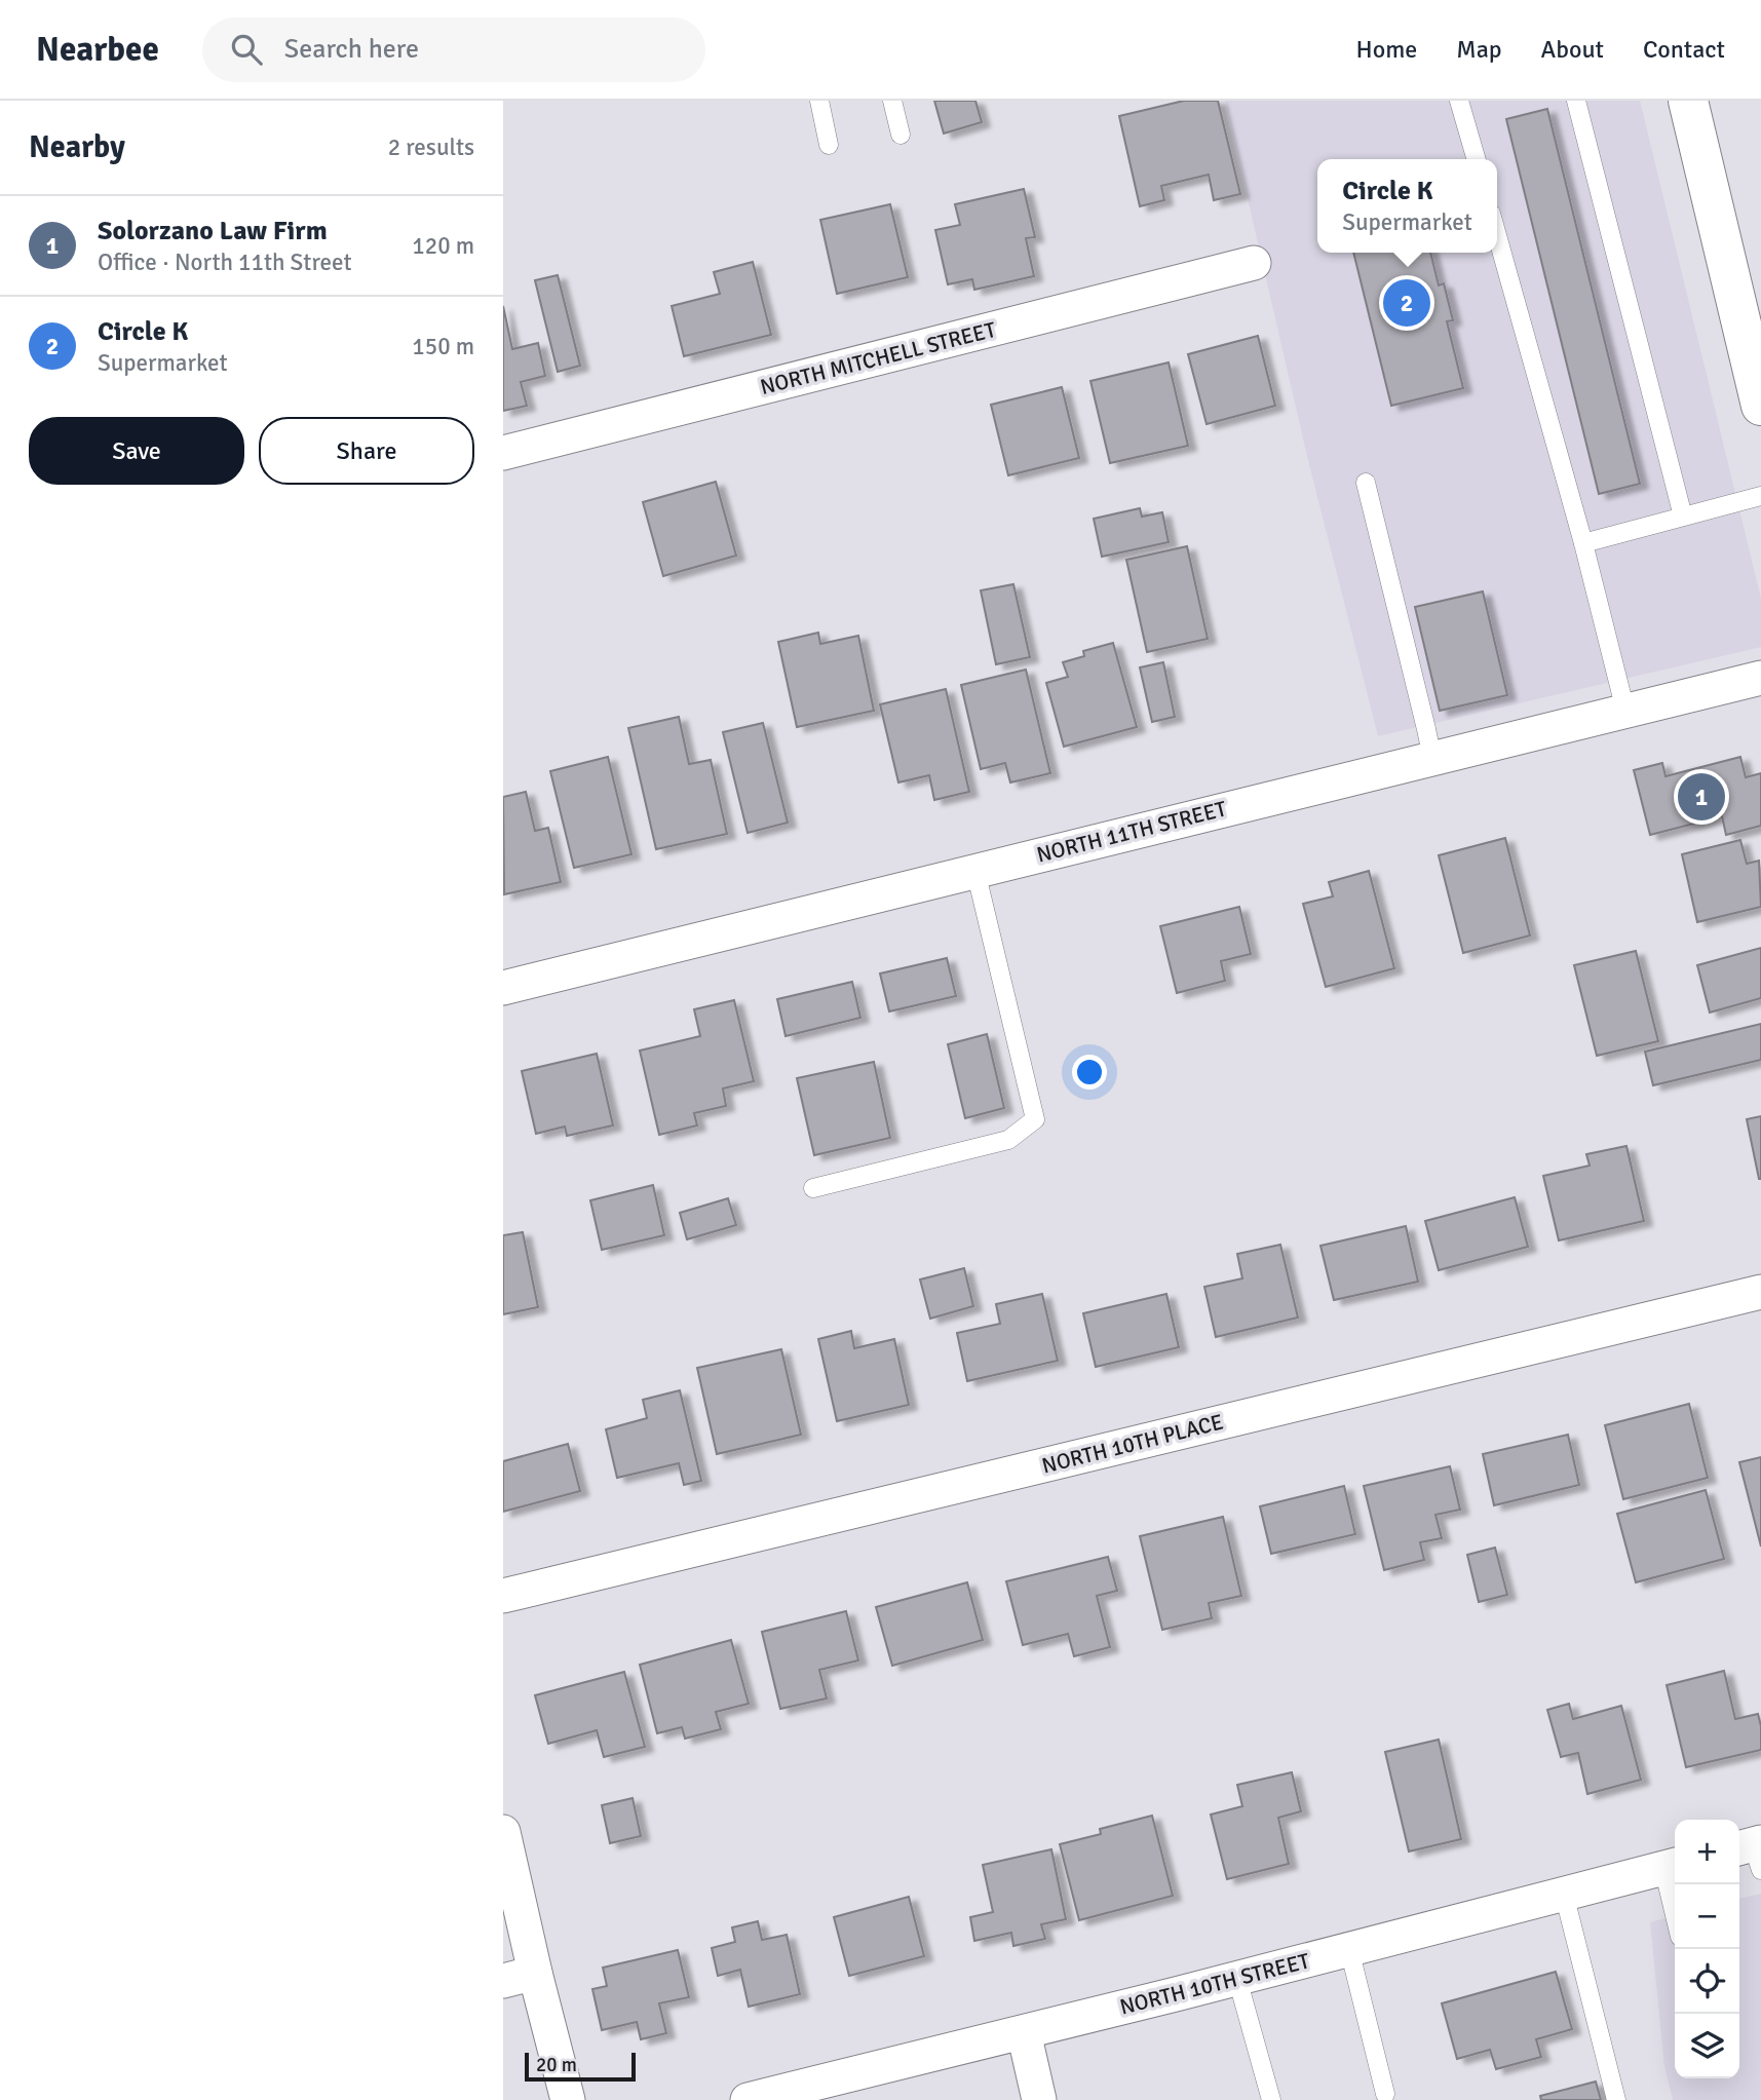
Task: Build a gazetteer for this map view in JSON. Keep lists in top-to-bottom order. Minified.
{"streets":{"street":["NORTH MITCHELL STREET","NORTH 11TH STREET","NORTH 10TH PLACE","NORTH 10TH STREET"]},"scale_bar":"20 m","page":{"header":"Nearbee","search":"Search here","nav":["Home","Map","About","Contact"],"heading":["Nearby","2 results"],"popup":["Circle K","Supermarket"],"list":[{"mark":"1","name":"Solorzano Law Firm","note":"Office · North 11th Street","value":"120 m"},{"mark":"2","name":"Circle K","note":"Supermarket","value":"150 m"}],"pins":["2","1"],"buttons":["Save","Share"],"map_buttons":["+","−"],"scale":"20 m"}}
